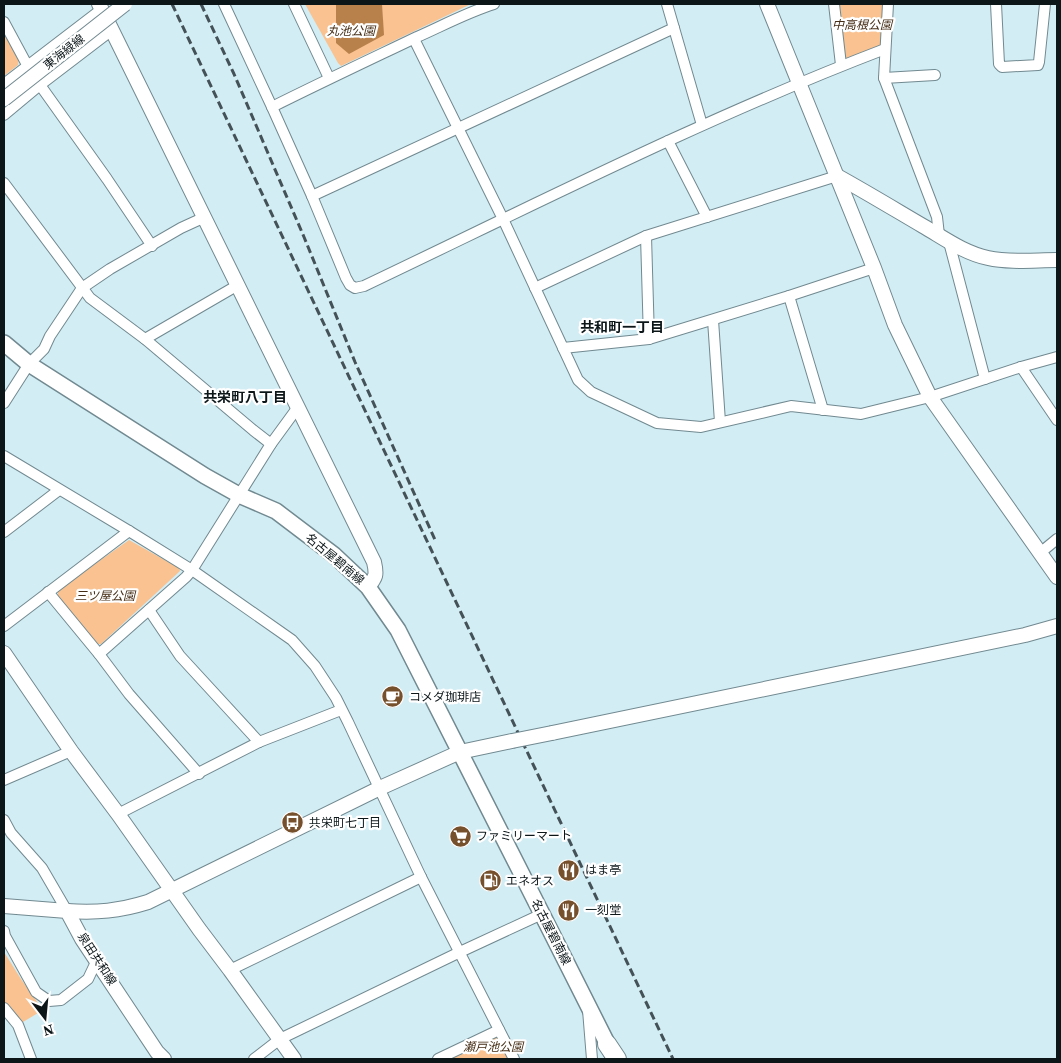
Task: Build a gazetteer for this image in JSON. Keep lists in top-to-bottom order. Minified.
{"streets":{"main road":["名古屋碧南線"],"street":["東海緑線","泉田共和線"]},"districts":["共和町一丁目","共栄町八丁目"],"parks":["中高根公園","丸池公園","三ツ屋公園","瀬戸池公園"],"places":{"cafe":["コメダ珈琲店"],"bus stop":["共栄町七丁目"],"supermarket":["ファミリーマート"],"restaurant":["はま亭","一刻堂"],"fuel station":["エネオス"]},"north":"bottom"}
